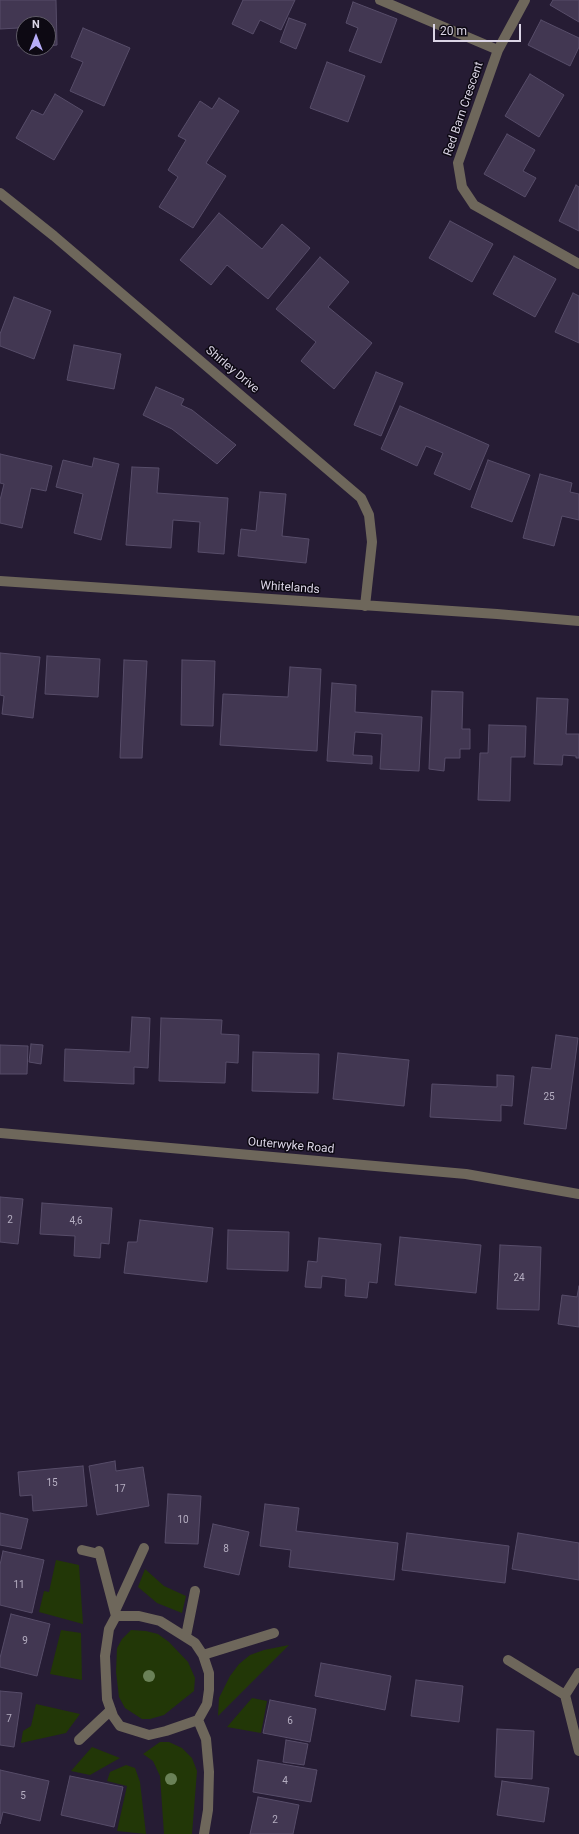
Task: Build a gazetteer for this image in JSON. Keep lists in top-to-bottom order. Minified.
{"streets":{"street":["Red Barn Crescent","Shirley Drive","Whitelands","Outerwyke Road"]},"crossings":[["Shirley Drive","Whitelands"]],"house_numbers":["25","2","4,6","24","15","17","10","8","11","9","7","6","4","5","2"],"scale_bar":"20 m","north":"top"}
